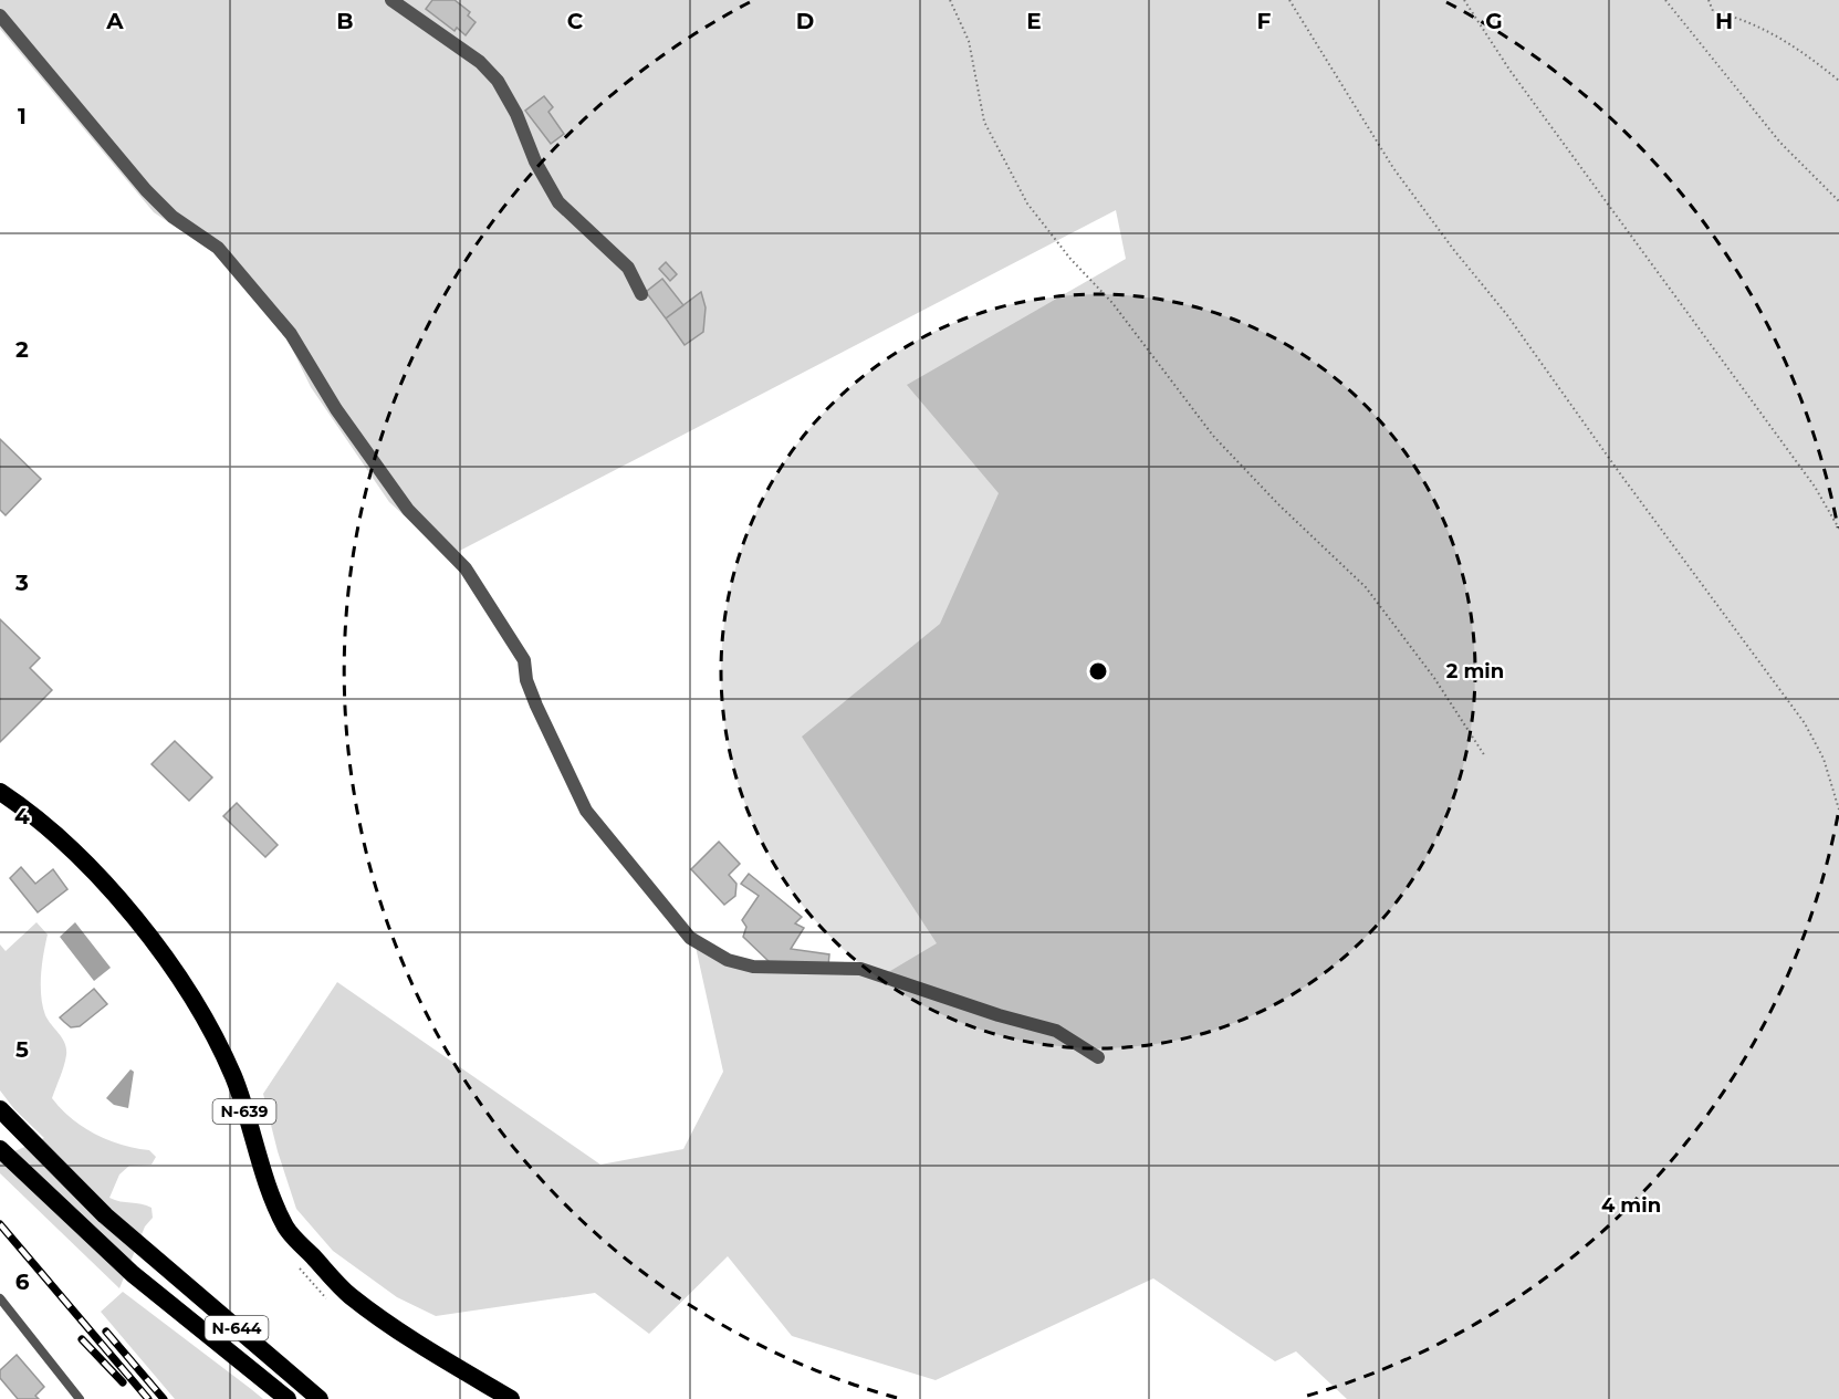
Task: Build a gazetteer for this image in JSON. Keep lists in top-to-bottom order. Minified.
{"streets":{"highway":["N-639","N-644"]},"grid":{"columns":["A","B","C","D","E","F","G","H"],"rows":["1","2","3","4","5","6"]},"rings":["2 min","4 min"]}
